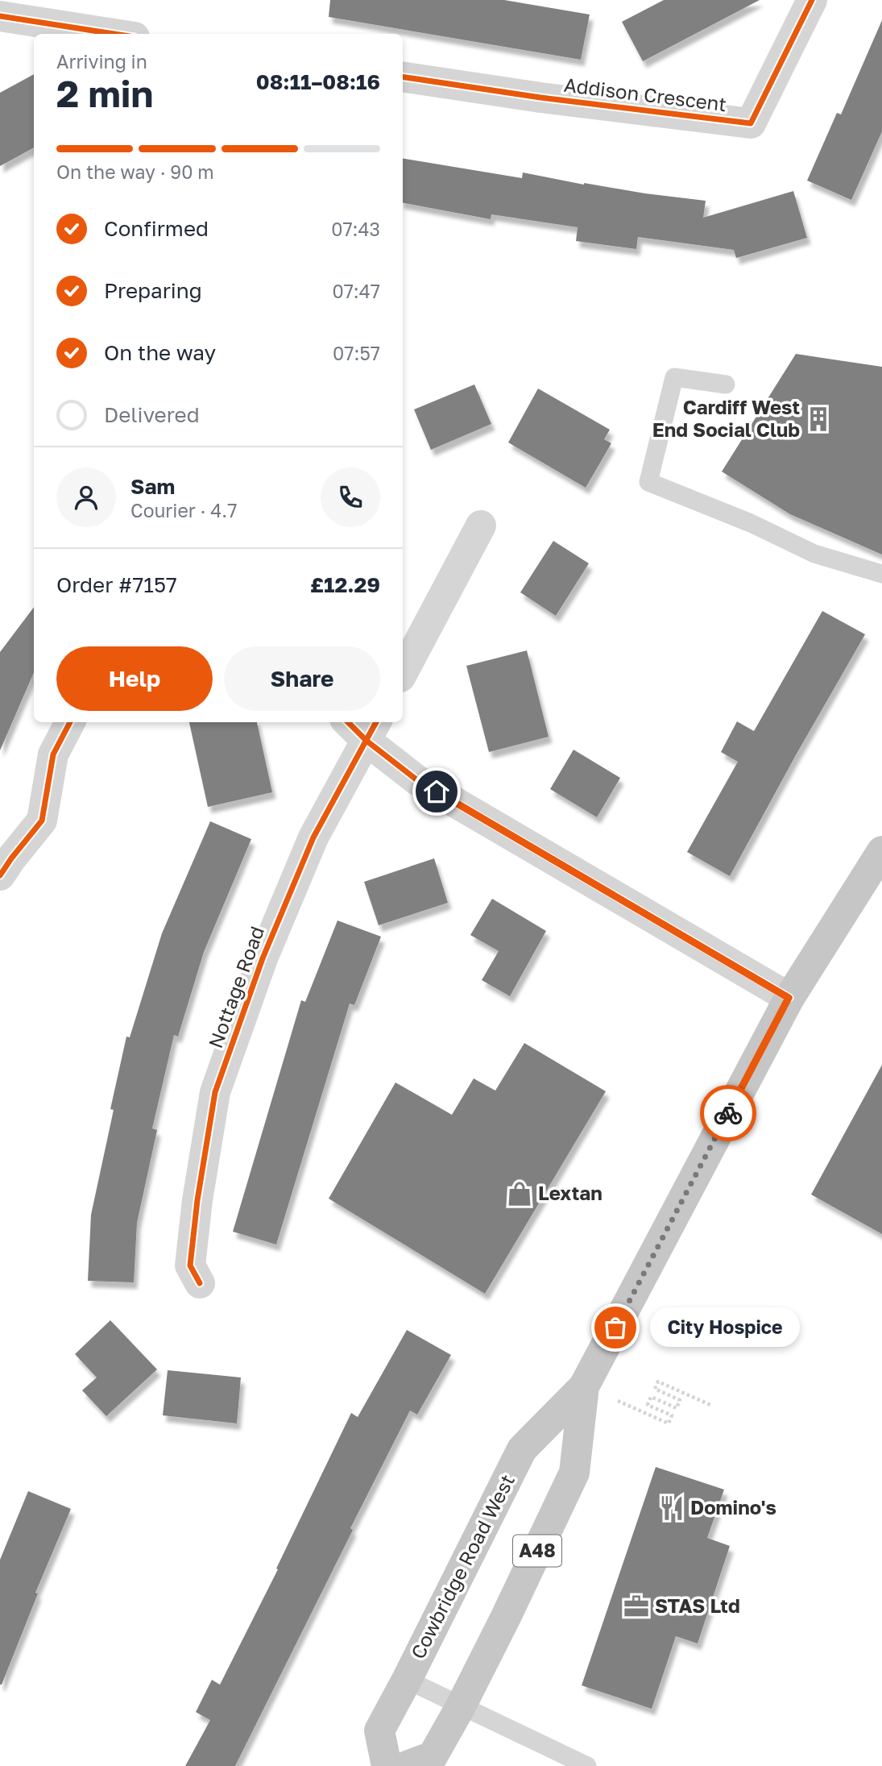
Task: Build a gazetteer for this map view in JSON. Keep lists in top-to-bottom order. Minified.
{"streets":{"highway":["A48","Cowbridge Road West"],"street":["Addison Crescent","Nottage Road"]},"places":{"building":["Cardiff West End Social Club"],"shop":["Lextan"],"other":["City Hospice"],"restaurant":["Domino's"],"office":["STAS Ltd"]},"page":{"heading":["2 min","Arriving in","08:11–08:16"],"panel":["Sam","Courier · 4.7","Order #7157","£12.29"],"bar":"On the way · 90 m","list":[["Confirmed","07:43"],["Preparing","07:47"],["On the way","07:57"],"Delivered"],"buttons":["Help","Share"],"bubble":"City Hospice"}}
